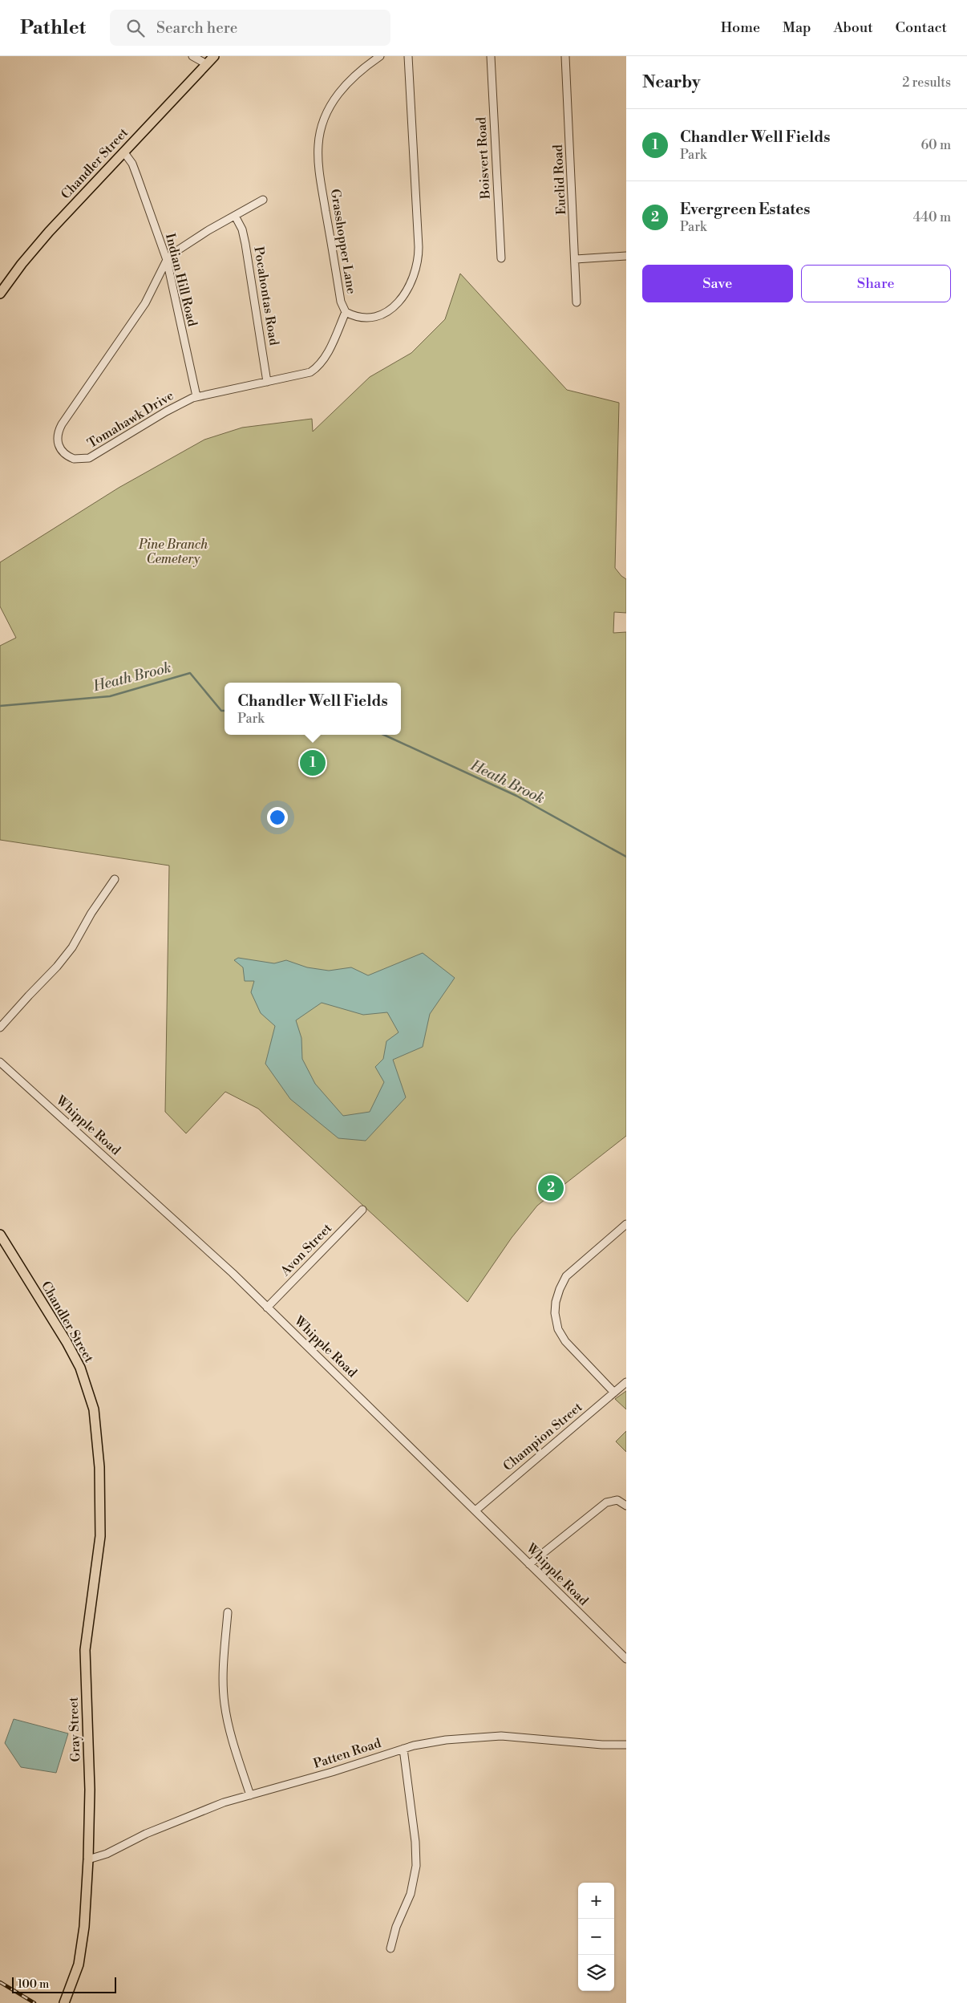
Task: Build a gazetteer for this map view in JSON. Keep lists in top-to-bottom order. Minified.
{"streets":{"main road":["Chandler Street","Gray Street"],"street":["Boisvert Road","Euclid Road","Grasshopper Lane","Indian Hill Road","Pocahontas Road","Tomahawk Drive","Whipple Road","Avon Street","Champion Street","Patten Road"]},"crossings":[["Chandler Street","Indian Hill Road"],["Chandler Street","Gray Street"],["Grasshopper Lane","Tomahawk Drive"],["Indian Hill Road","Tomahawk Drive"],["Pocahontas Road","Tomahawk Drive"],["Whipple Road","Avon Street"],["Whipple Road","Champion Street"],["Gray Street","Patten Road"]],"water":["Heath Brook"],"parks":["Pine Branch Cemetery"],"scale_bar":"100 m","page":{"header":"Pathlet","search":"Search here","nav":["Home","Map","About","Contact"],"heading":["Nearby","2 results"],"list":[{"mark":"1","name":"Chandler Well Fields","note":"Park","value":"60 m"},{"mark":"2","name":"Evergreen Estates","note":"Park","value":"440 m"}],"buttons":["Save","Share"],"popup":["Chandler Well Fields","Park"],"pins":["1","2"],"map_buttons":["+","−"],"scale":"100 m"}}
